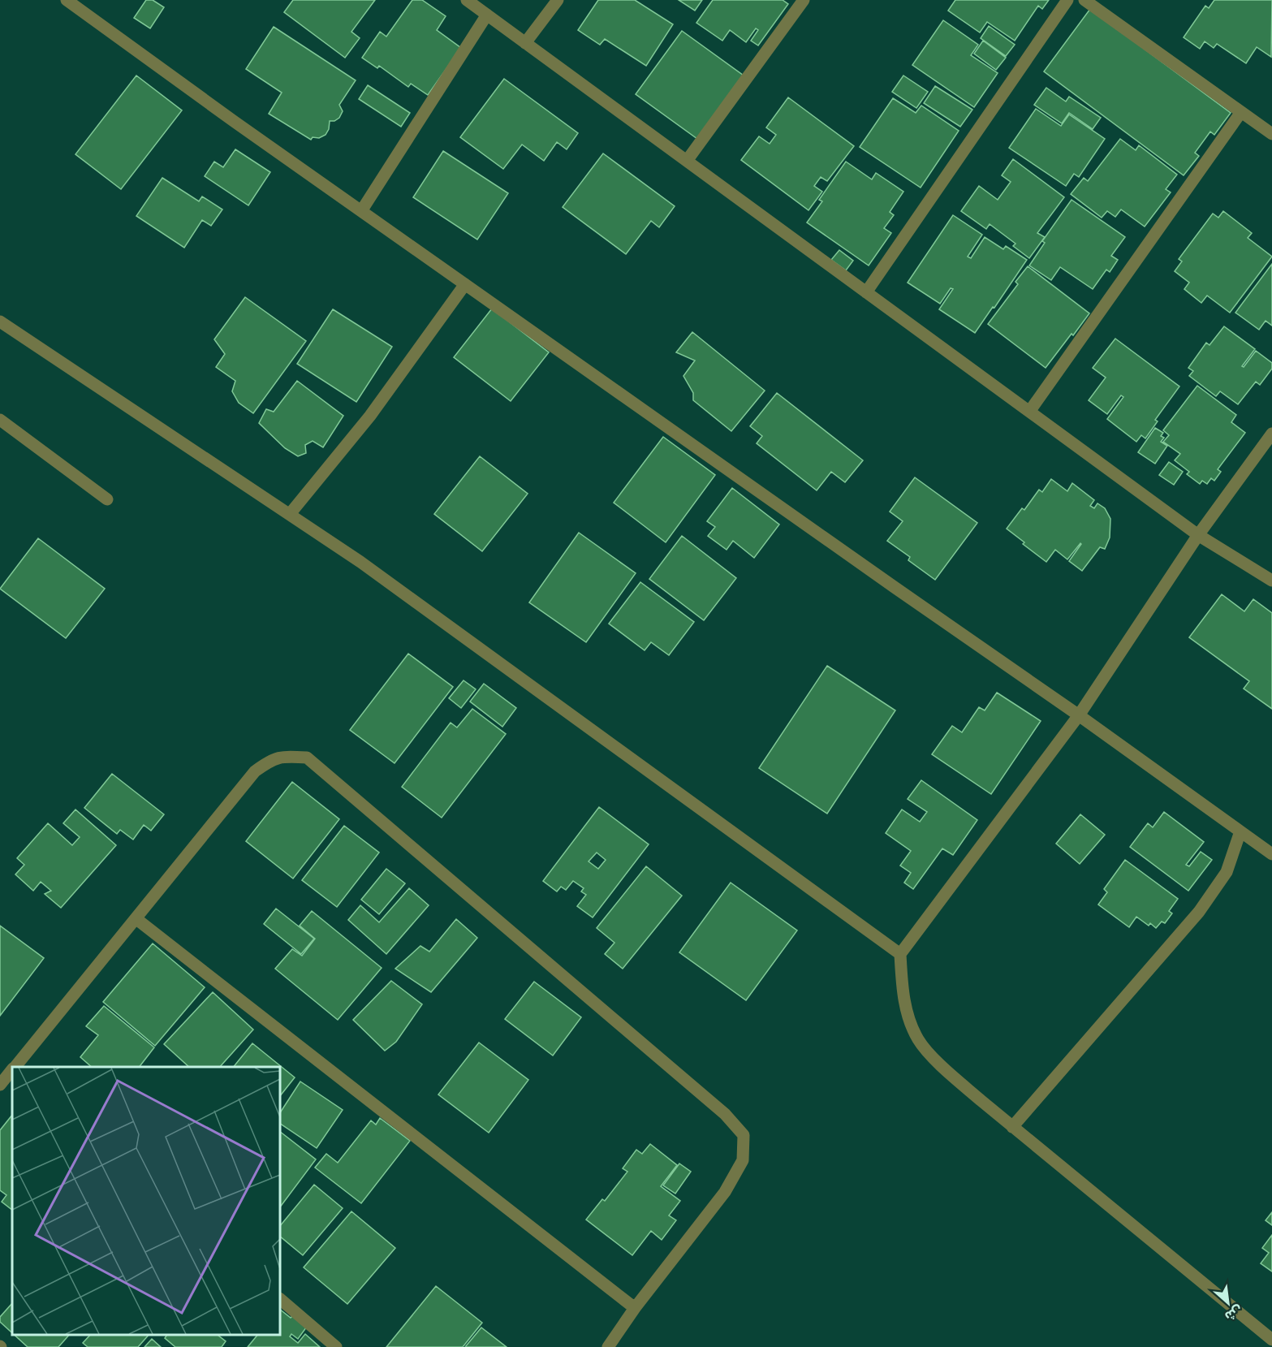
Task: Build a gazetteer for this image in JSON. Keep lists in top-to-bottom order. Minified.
{"north":"bottom right"}
